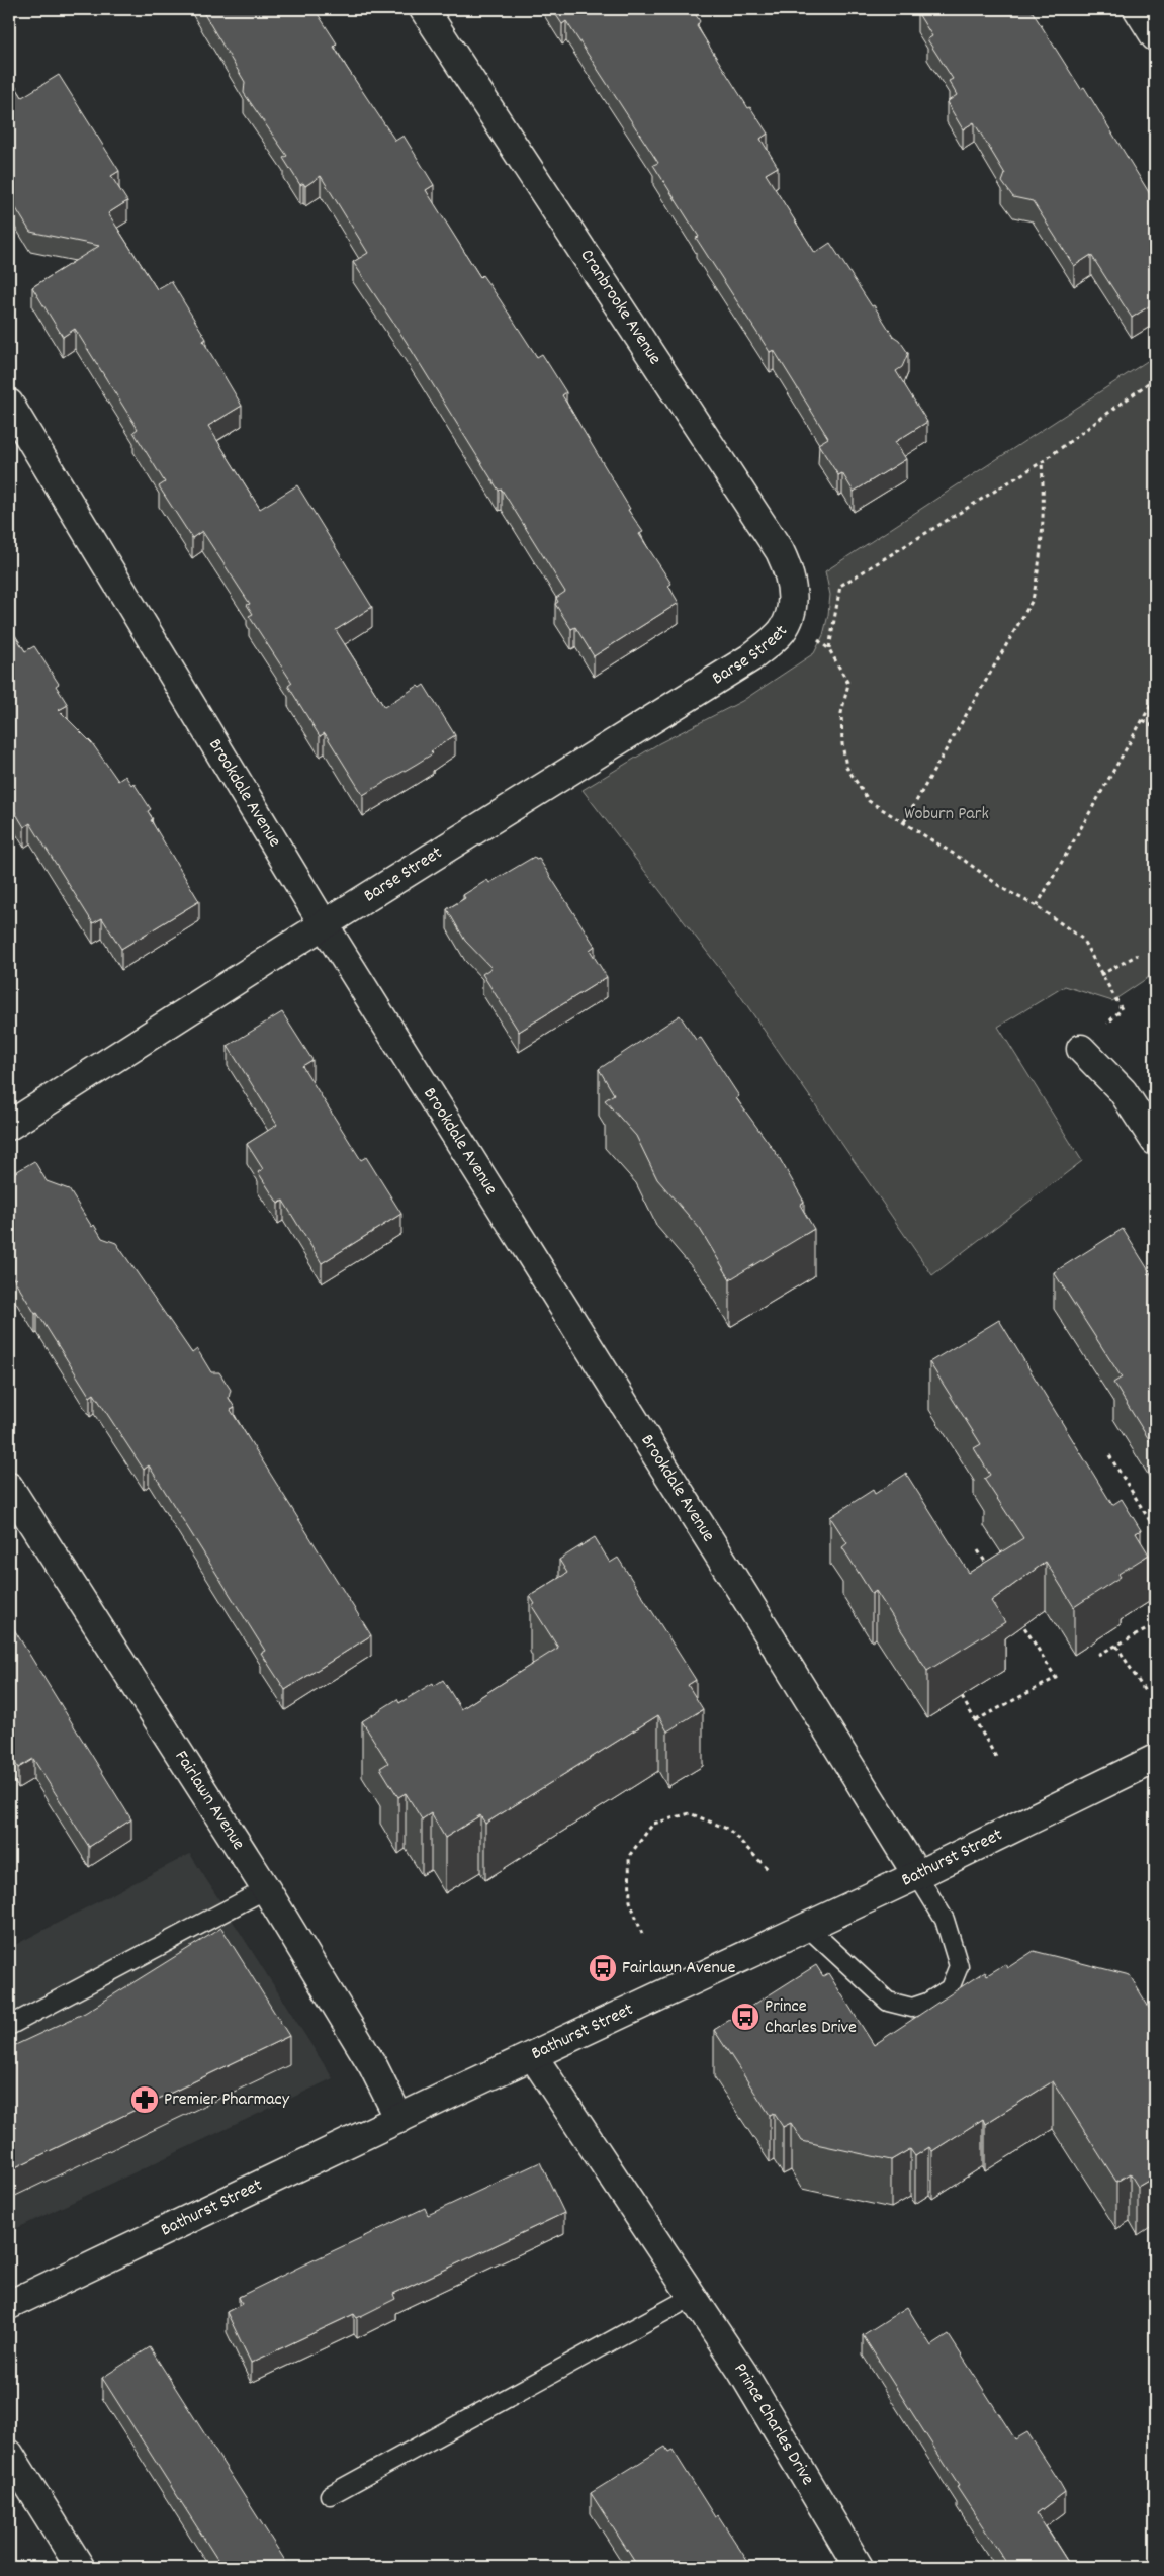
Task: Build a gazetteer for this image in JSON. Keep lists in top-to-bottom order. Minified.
{"streets":{"street":["Cranbrooke Avenue","Barse Street","Brookdale Avenue","Fairlawn Avenue","Bathurst Street","Prince Charles Drive"]},"crossings":[["Cranbrooke Avenue","Barse Street"],["Barse Street","Brookdale Avenue"],["Brookdale Avenue","Bathurst Street"],["Fairlawn Avenue","Bathurst Street"],["Bathurst Street","Prince Charles Drive"]],"parks":["Woburn Park"],"places":{"bus stop":["Fairlawn Avenue","Prince Charles Drive"],"pharmacy":["Premier Pharmacy"]}}
